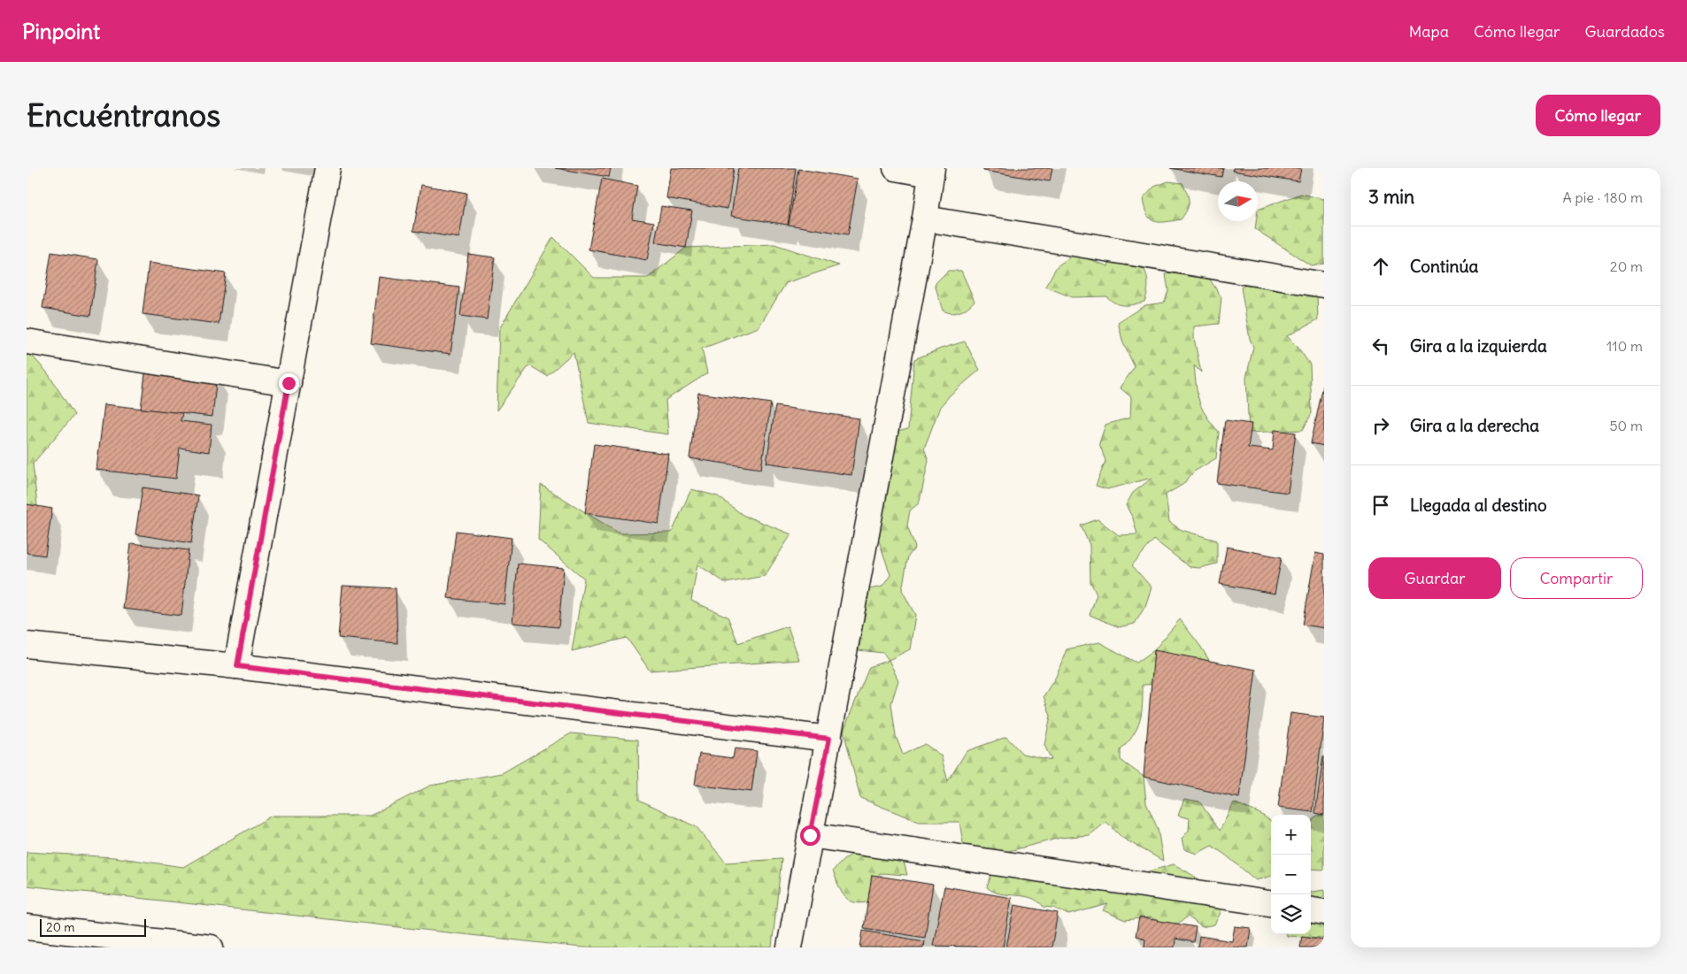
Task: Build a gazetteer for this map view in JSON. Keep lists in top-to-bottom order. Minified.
{"scale_bar":"20 m","north":"right","page":{"header":"Pinpoint","nav":["Mapa","Cómo llegar","Guardados"],"buttons":["Cómo llegar",["Guardar","Compartir"]],"title":"Encuéntranos","heading":["3 min","A pie · 180 m"],"list":[["Continúa","20 m"],["Gira a la izquierda","110 m"],["Gira a la derecha","50 m"],"Llegada al destino"],"map_buttons":["+","−"],"scale":"20 m"}}
